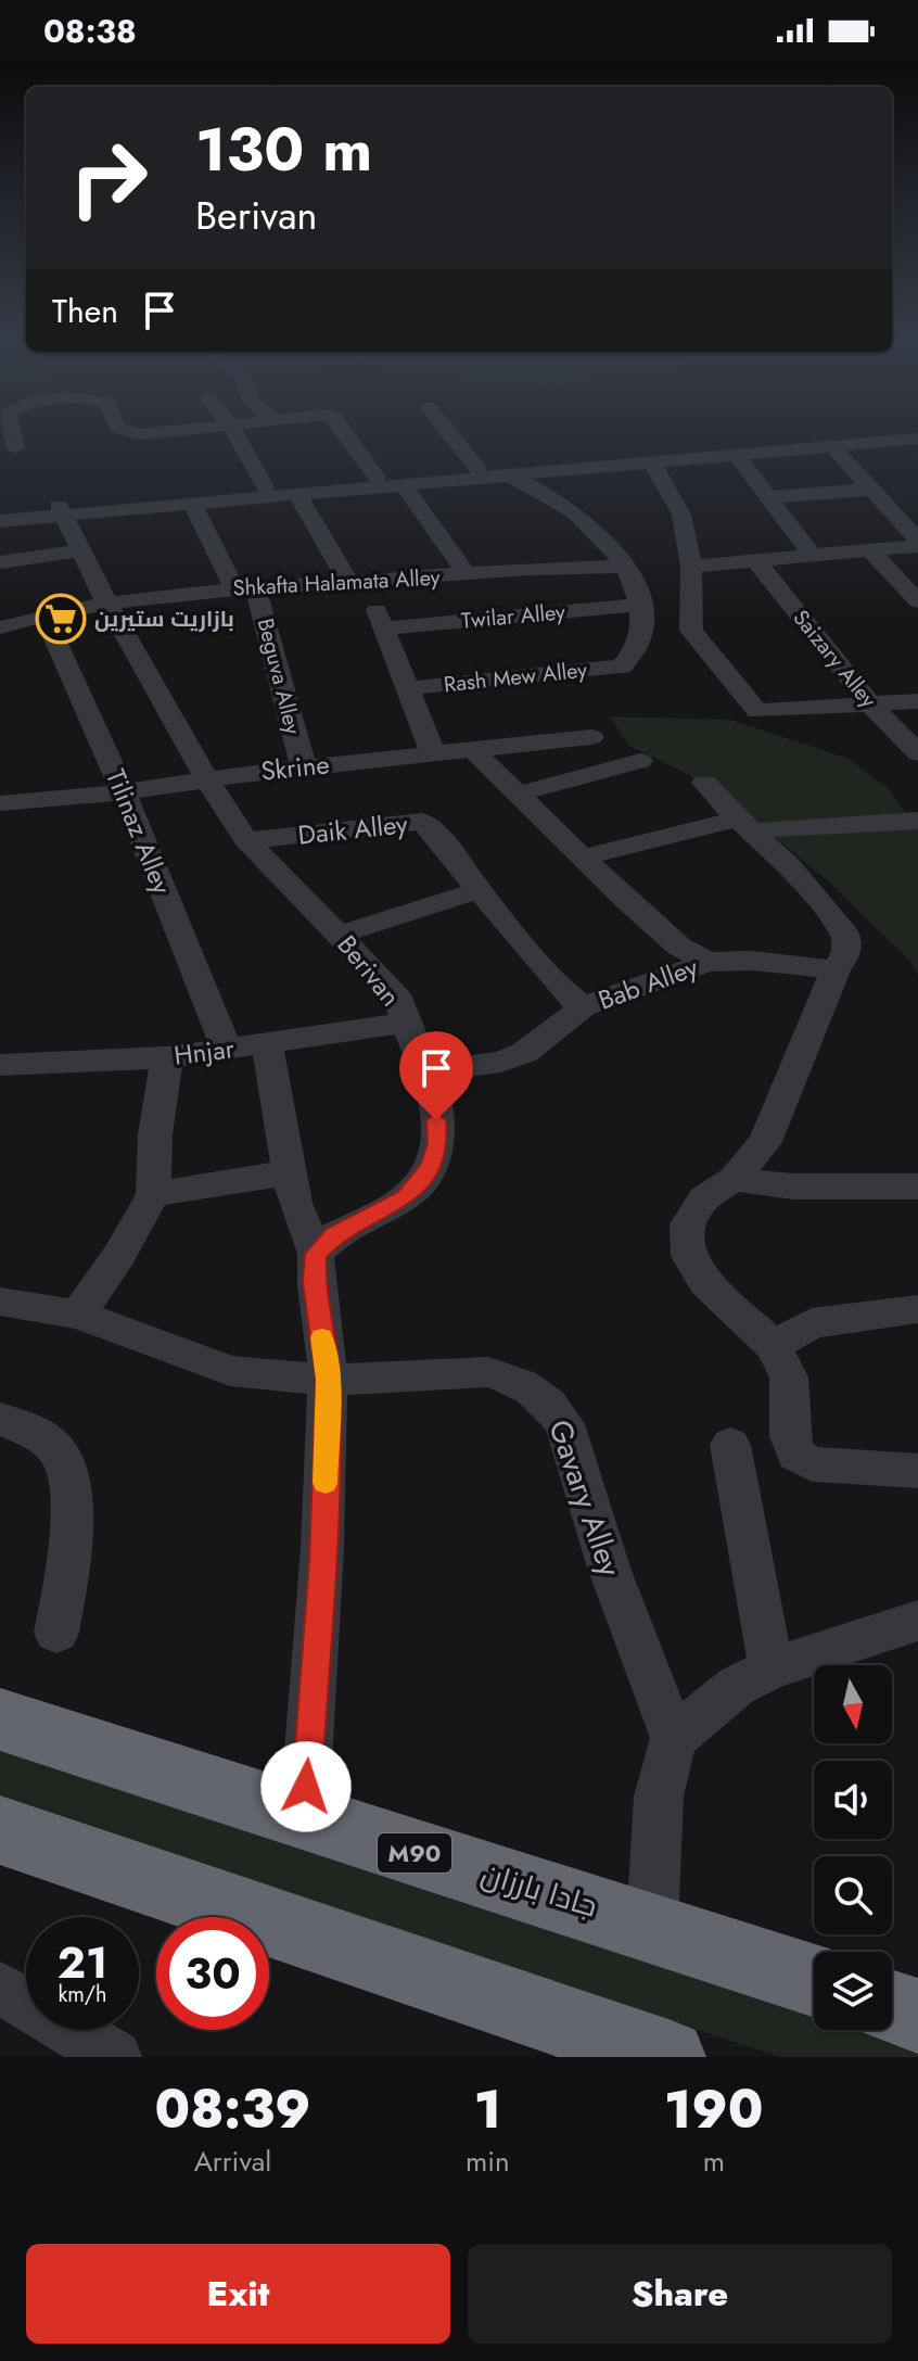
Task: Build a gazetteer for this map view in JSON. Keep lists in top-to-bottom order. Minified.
{"streets":{"highway":["M90","جادا بارزان"],"street":["Shkafta Halamata Alley","Twilar Alley","Saizary Alley","Beguva Alley","Rash Mew Alley","Skrine","Daik Alley","Tilinaz Alley","Berivan","Bab Alley","Hnjar","Gavary Alley"]},"crossings":[["Shkafta Halamata Alley","Beguva Alley"],["Shkafta Halamata Alley","Tilinaz Alley"],["Shkafta Halamata Alley","Berivan"],["Twilar Alley","Rash Mew Alley"],["Beguva Alley","Skrine"],["Skrine","Tilinaz Alley"],["Skrine","Berivan"],["Daik Alley","Berivan"],["Daik Alley","Bab Alley"],["Tilinaz Alley","Hnjar"],["Berivan","Bab Alley"],["Berivan","Hnjar"]],"places":{"supermarket":["بازاريت ستيرين"]},"north":"bottom","page":{"status":"08:38","turn":["130 m","Berivan"],"then":"Then","speed":"21 km/h","limit":"30","eta":["08:39","Arrival","1","min","190","m"],"buttons":["Exit","Share"]}}
